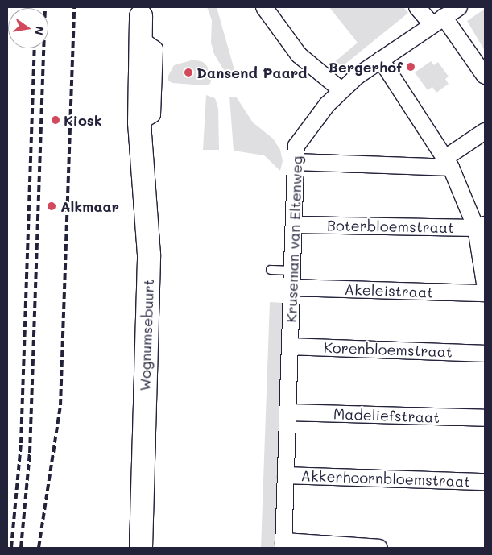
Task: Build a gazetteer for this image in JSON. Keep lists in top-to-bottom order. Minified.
{"streets":{"street":["Boterbloemstraat","Kruseman van Eltenweg","Akeleistraat","Wognumsebuurt","Korenbloemstraat","Madeliefstraat","Akkerhoornbloemstraat"]},"crossings":[["Boterbloemstraat","Kruseman van Eltenweg"],["Kruseman van Eltenweg","Akeleistraat"],["Kruseman van Eltenweg","Korenbloemstraat"],["Kruseman van Eltenweg","Madeliefstraat"],["Kruseman van Eltenweg","Akkerhoornbloemstraat"]],"places":["Bergerhof","Dansend Paard","Kiosk","Alkmaar"],"north":"right"}
